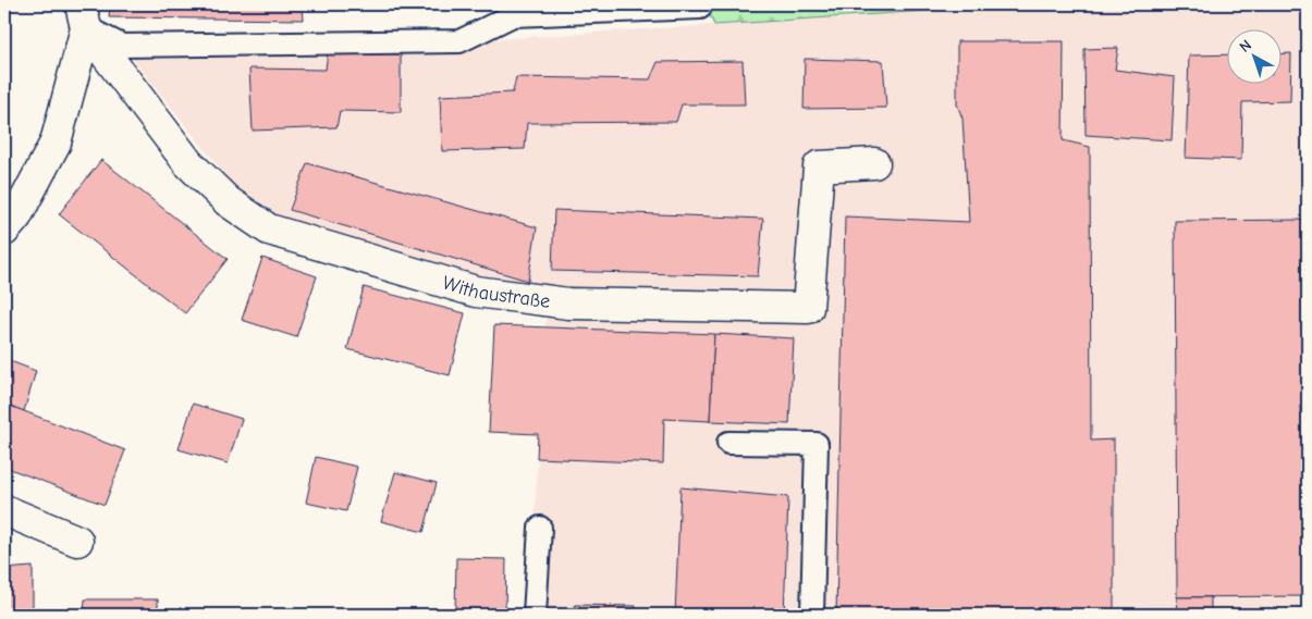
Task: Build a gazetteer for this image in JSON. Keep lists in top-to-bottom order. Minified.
{"streets":{"street":["Withaustraße"]},"north":"top left"}
